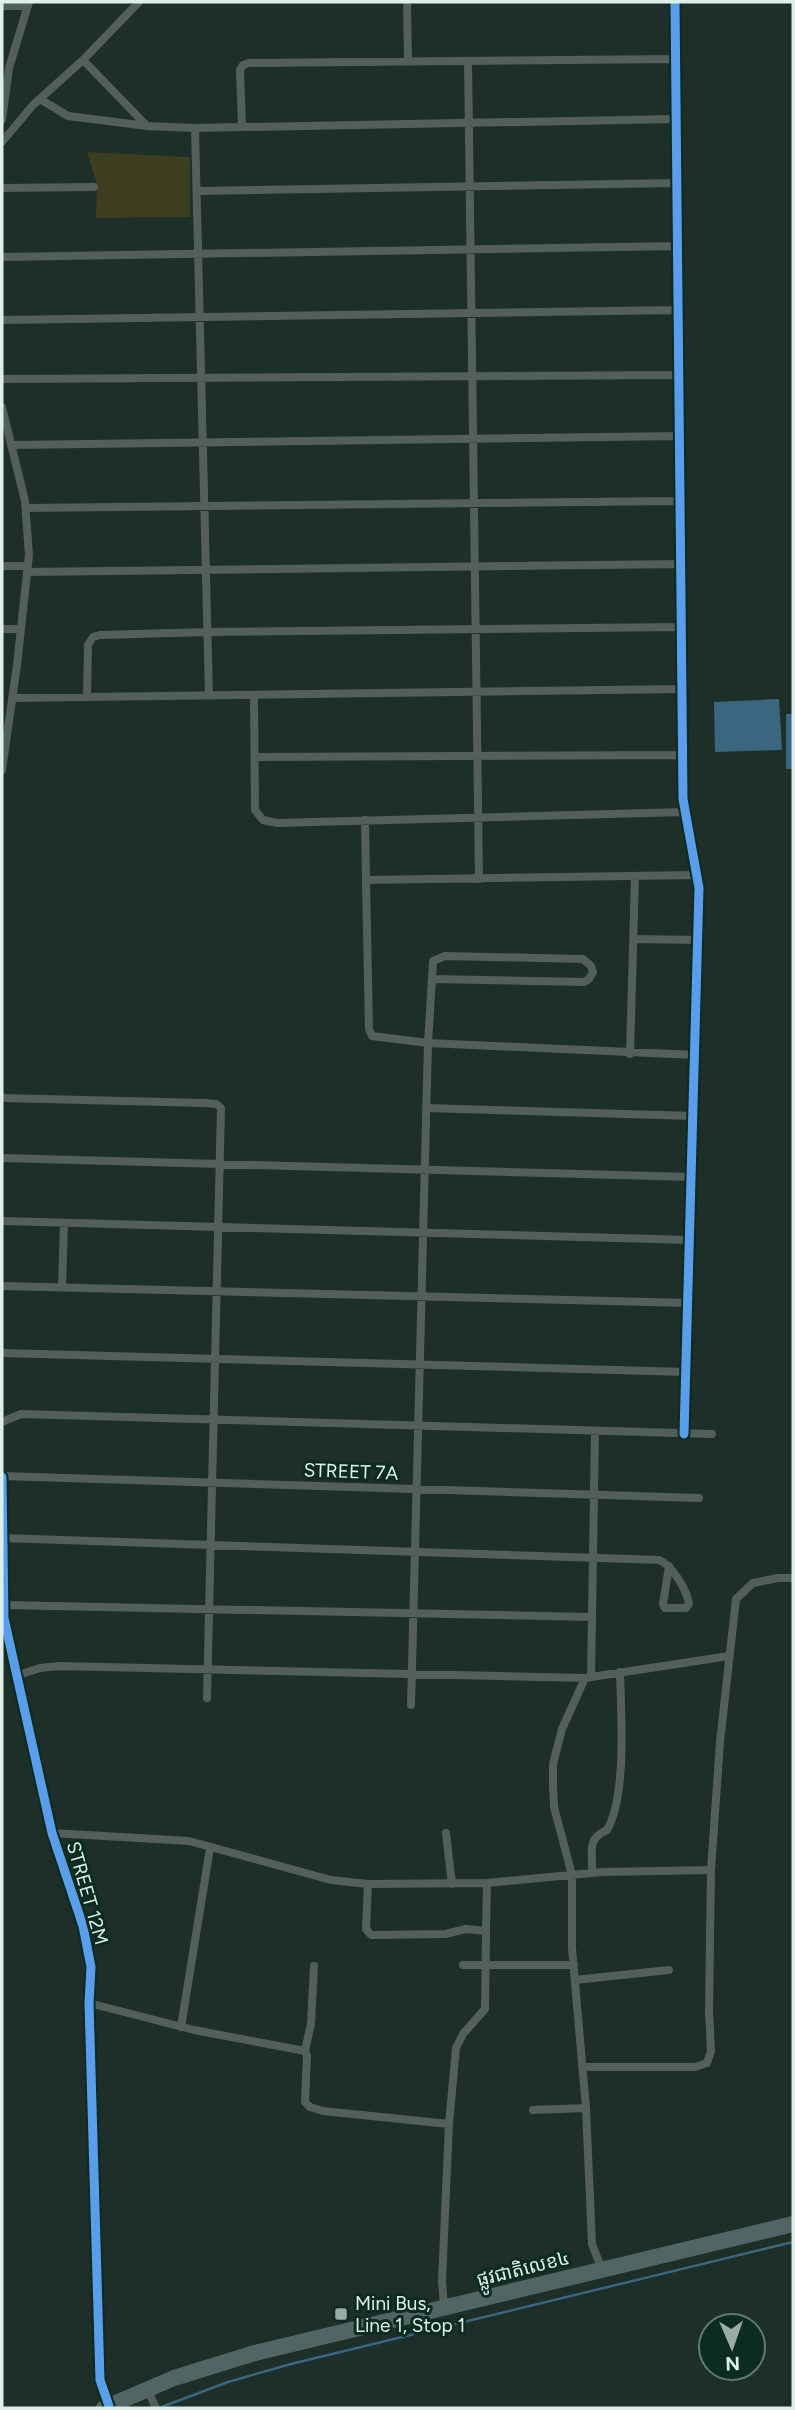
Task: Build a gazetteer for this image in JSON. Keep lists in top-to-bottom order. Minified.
{"streets":{"highway":["ផ្លូវជាតិលេខ៤"],"street":["STREET 7A","STREET 12M"]},"crossings":[["STREET 7A","STREET 12M"],["STREET 12M","ផ្លូវជាតិលេខ៤"]],"places":{"transit":["Mini Bus, Line 1, Stop 1"]},"north":"bottom"}
